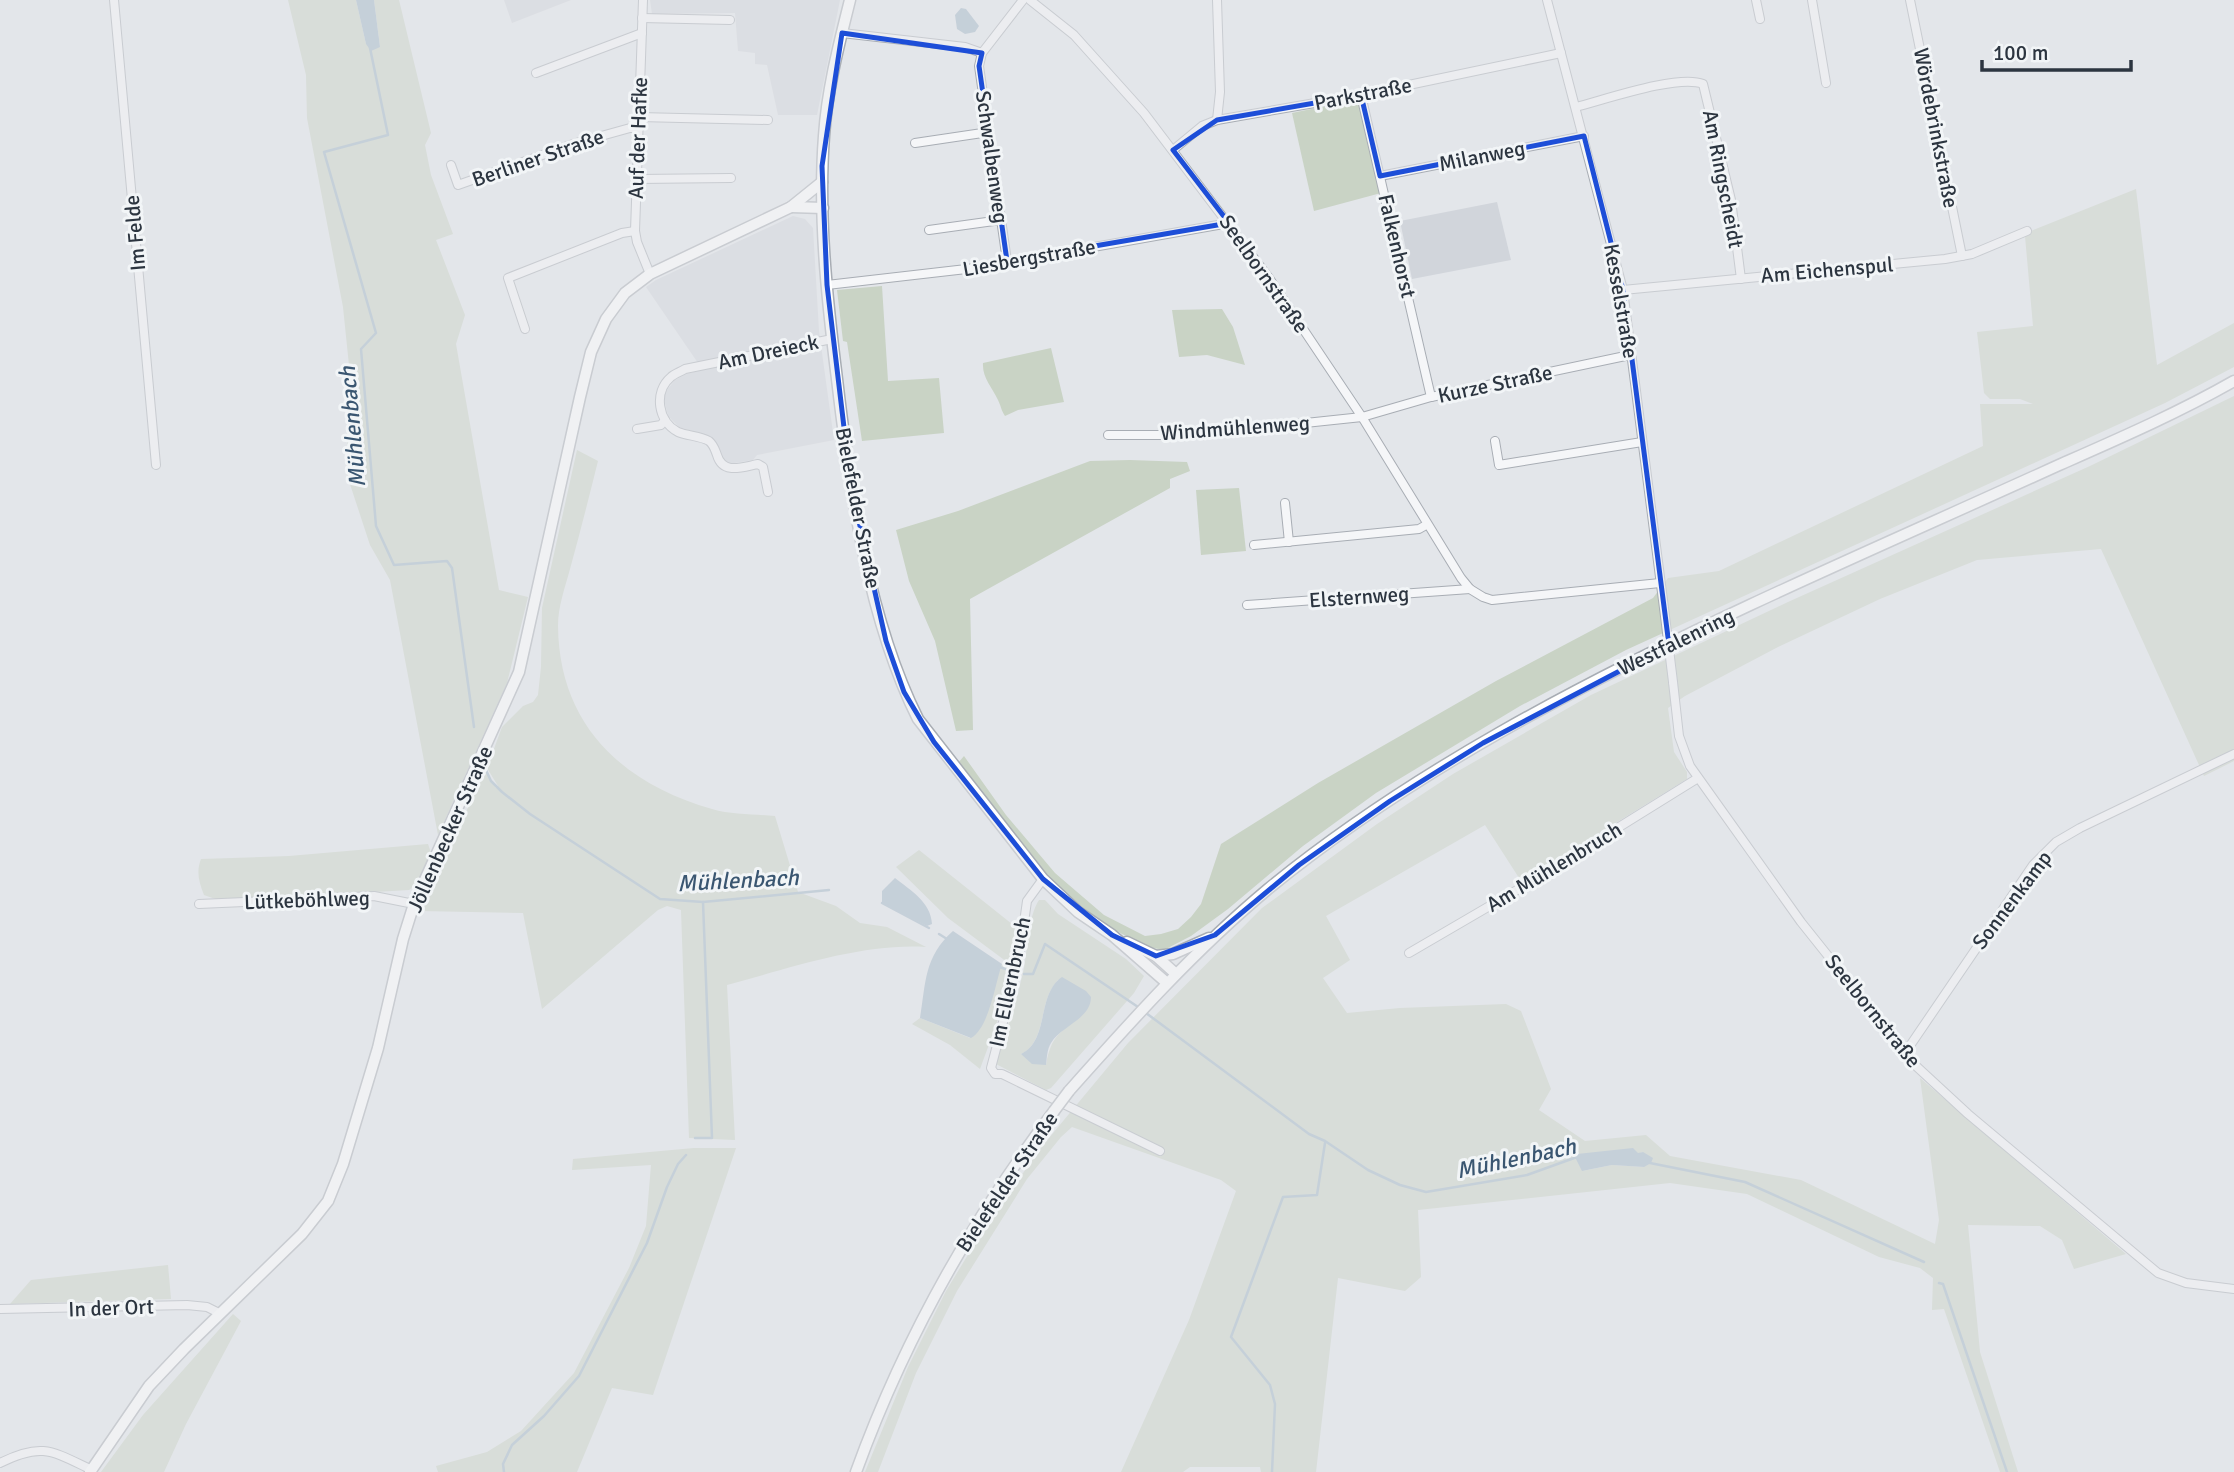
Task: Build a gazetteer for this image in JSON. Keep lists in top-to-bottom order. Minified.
{"streets":{"main road":["Bielefelder Straße","Westfalenring","Jöllenbecker Straße"],"street":["Parkstraße","Wördebrinkstraße","Auf der Hafke","Milanweg","Schwalbenweg","Berliner Straße","Am Ringscheidt","Im Felde","Falkenhorst","Liesbergstraße","Am Eichenspul","Seelbornstraße","Kesselstraße","Am Dreieck","Kurze Straße","Windmühlenweg","Elsternweg","Am Mühlenbruch","Lütkeböhlweg","Sonnenkamp","Im Ellernbruch","In der Ort"]},"crossings":[["Parkstraße","Falkenhorst"],["Parkstraße","Seelbornstraße"],["Parkstraße","Kesselstraße"],["Wördebrinkstraße","Am Eichenspul"],["Auf der Hafke","Berliner Straße"],["Auf der Hafke","Jöllenbecker Straße"],["Milanweg","Falkenhorst"],["Milanweg","Kesselstraße"],["Schwalbenweg","Liesbergstraße"],["Am Ringscheidt","Am Eichenspul"],["Am Ringscheidt","Kesselstraße"],["Falkenhorst","Kurze Straße"],["Liesbergstraße","Seelbornstraße"],["Liesbergstraße","Bielefelder Straße"],["Am Eichenspul","Kesselstraße"],["Seelbornstraße","Kesselstraße"],["Seelbornstraße","Kurze Straße"],["Seelbornstraße","Windmühlenweg"],["Seelbornstraße","Elsternweg"],["Seelbornstraße","Am Mühlenbruch"],["Seelbornstraße","Sonnenkamp"],["Kesselstraße","Kurze Straße"],["Am Dreieck","Bielefelder Straße"],["Kurze Straße","Windmühlenweg"],["Bielefelder Straße","Westfalenring"],["Bielefelder Straße","Jöllenbecker Straße"],["Bielefelder Straße","Im Ellernbruch"],["Jöllenbecker Straße","Lütkeböhlweg"],["Jöllenbecker Straße","In der Ort"]],"water":["Mühlenbach"],"scale_bar":"100 m"}
